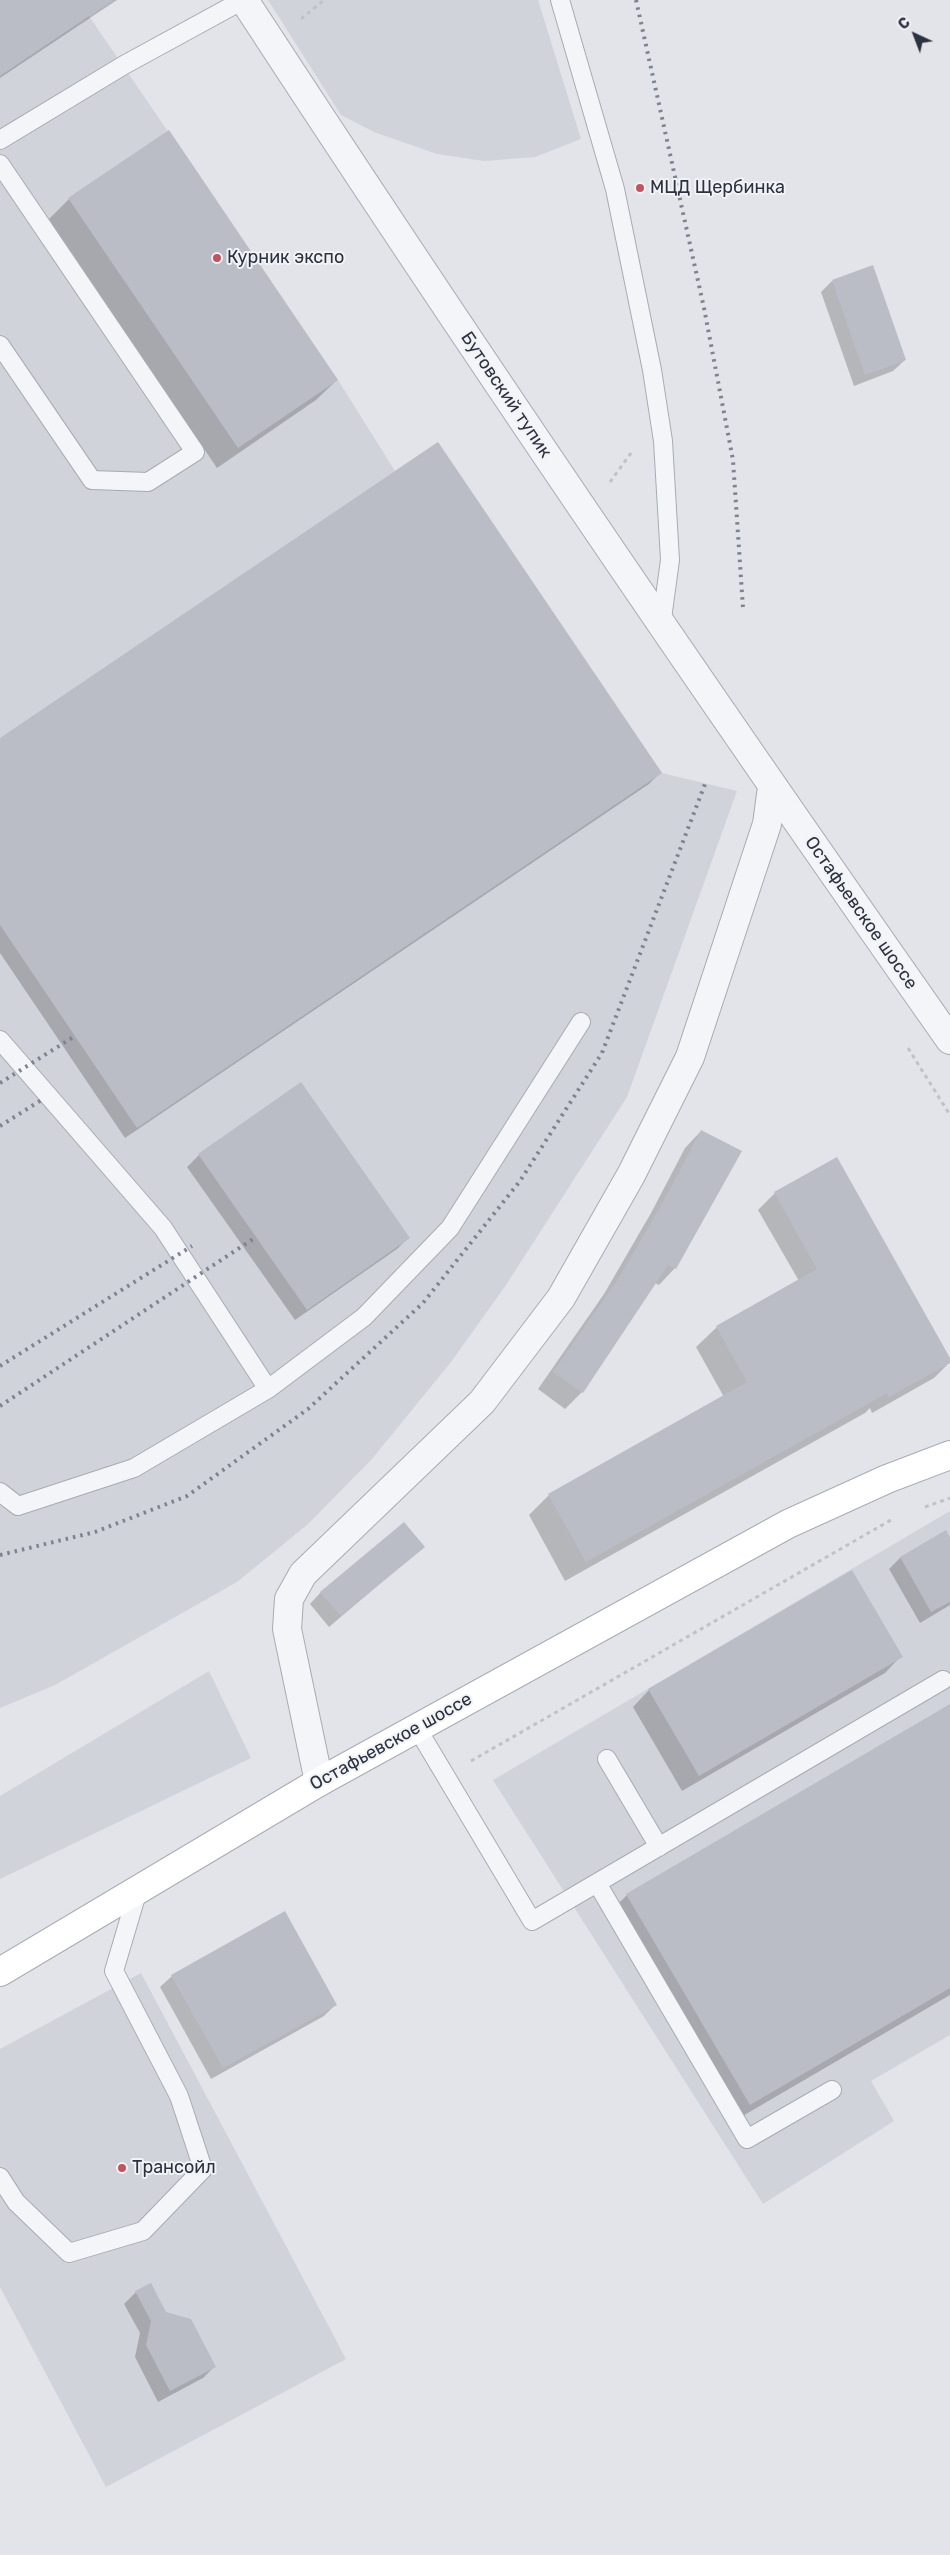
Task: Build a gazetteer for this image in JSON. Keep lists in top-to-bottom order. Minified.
{"streets":{"main road":["Остафьевское шоссе"],"street":["Бутовский тупик"]},"crossings":[["Бутовский тупик","Остафьевское шоссе"]],"places":["МЦД Щербинка","Курник экспо","Трансойл"],"north":"top left"}
